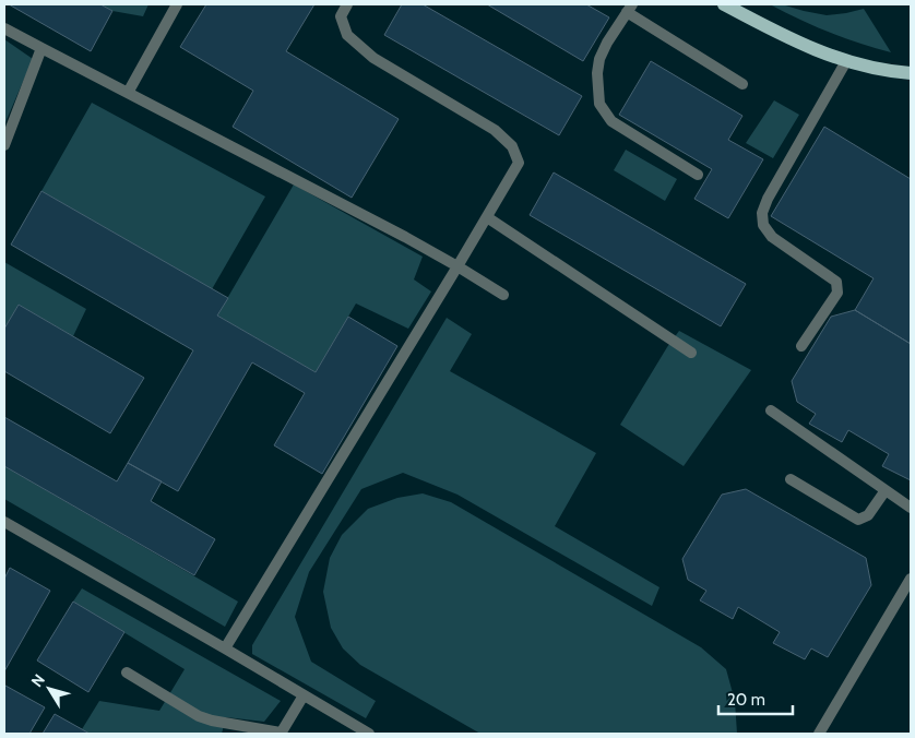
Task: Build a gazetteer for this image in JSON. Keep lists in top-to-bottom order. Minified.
{"scale_bar":"20 m","north":"top left"}
